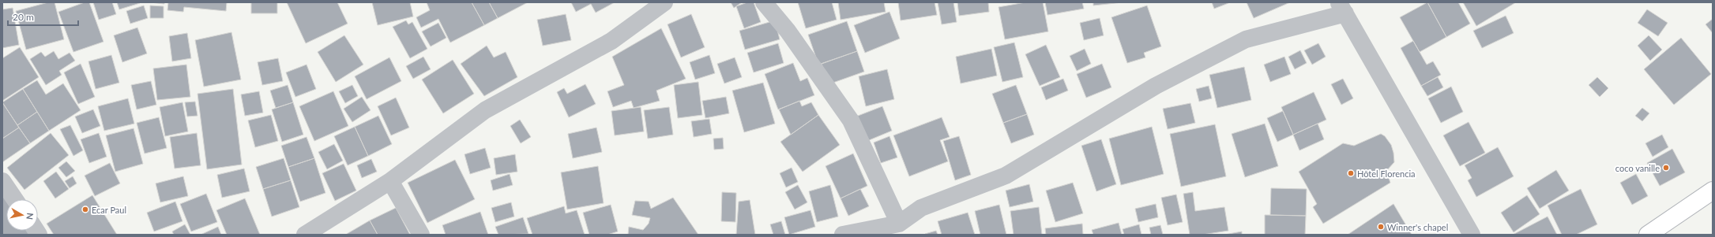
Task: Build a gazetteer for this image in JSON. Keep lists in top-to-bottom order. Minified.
{"places":["coco vanille","Hôtel Florencia","Ecar Paul","Winner's chapel"],"scale_bar":"20 m","north":"right"}
